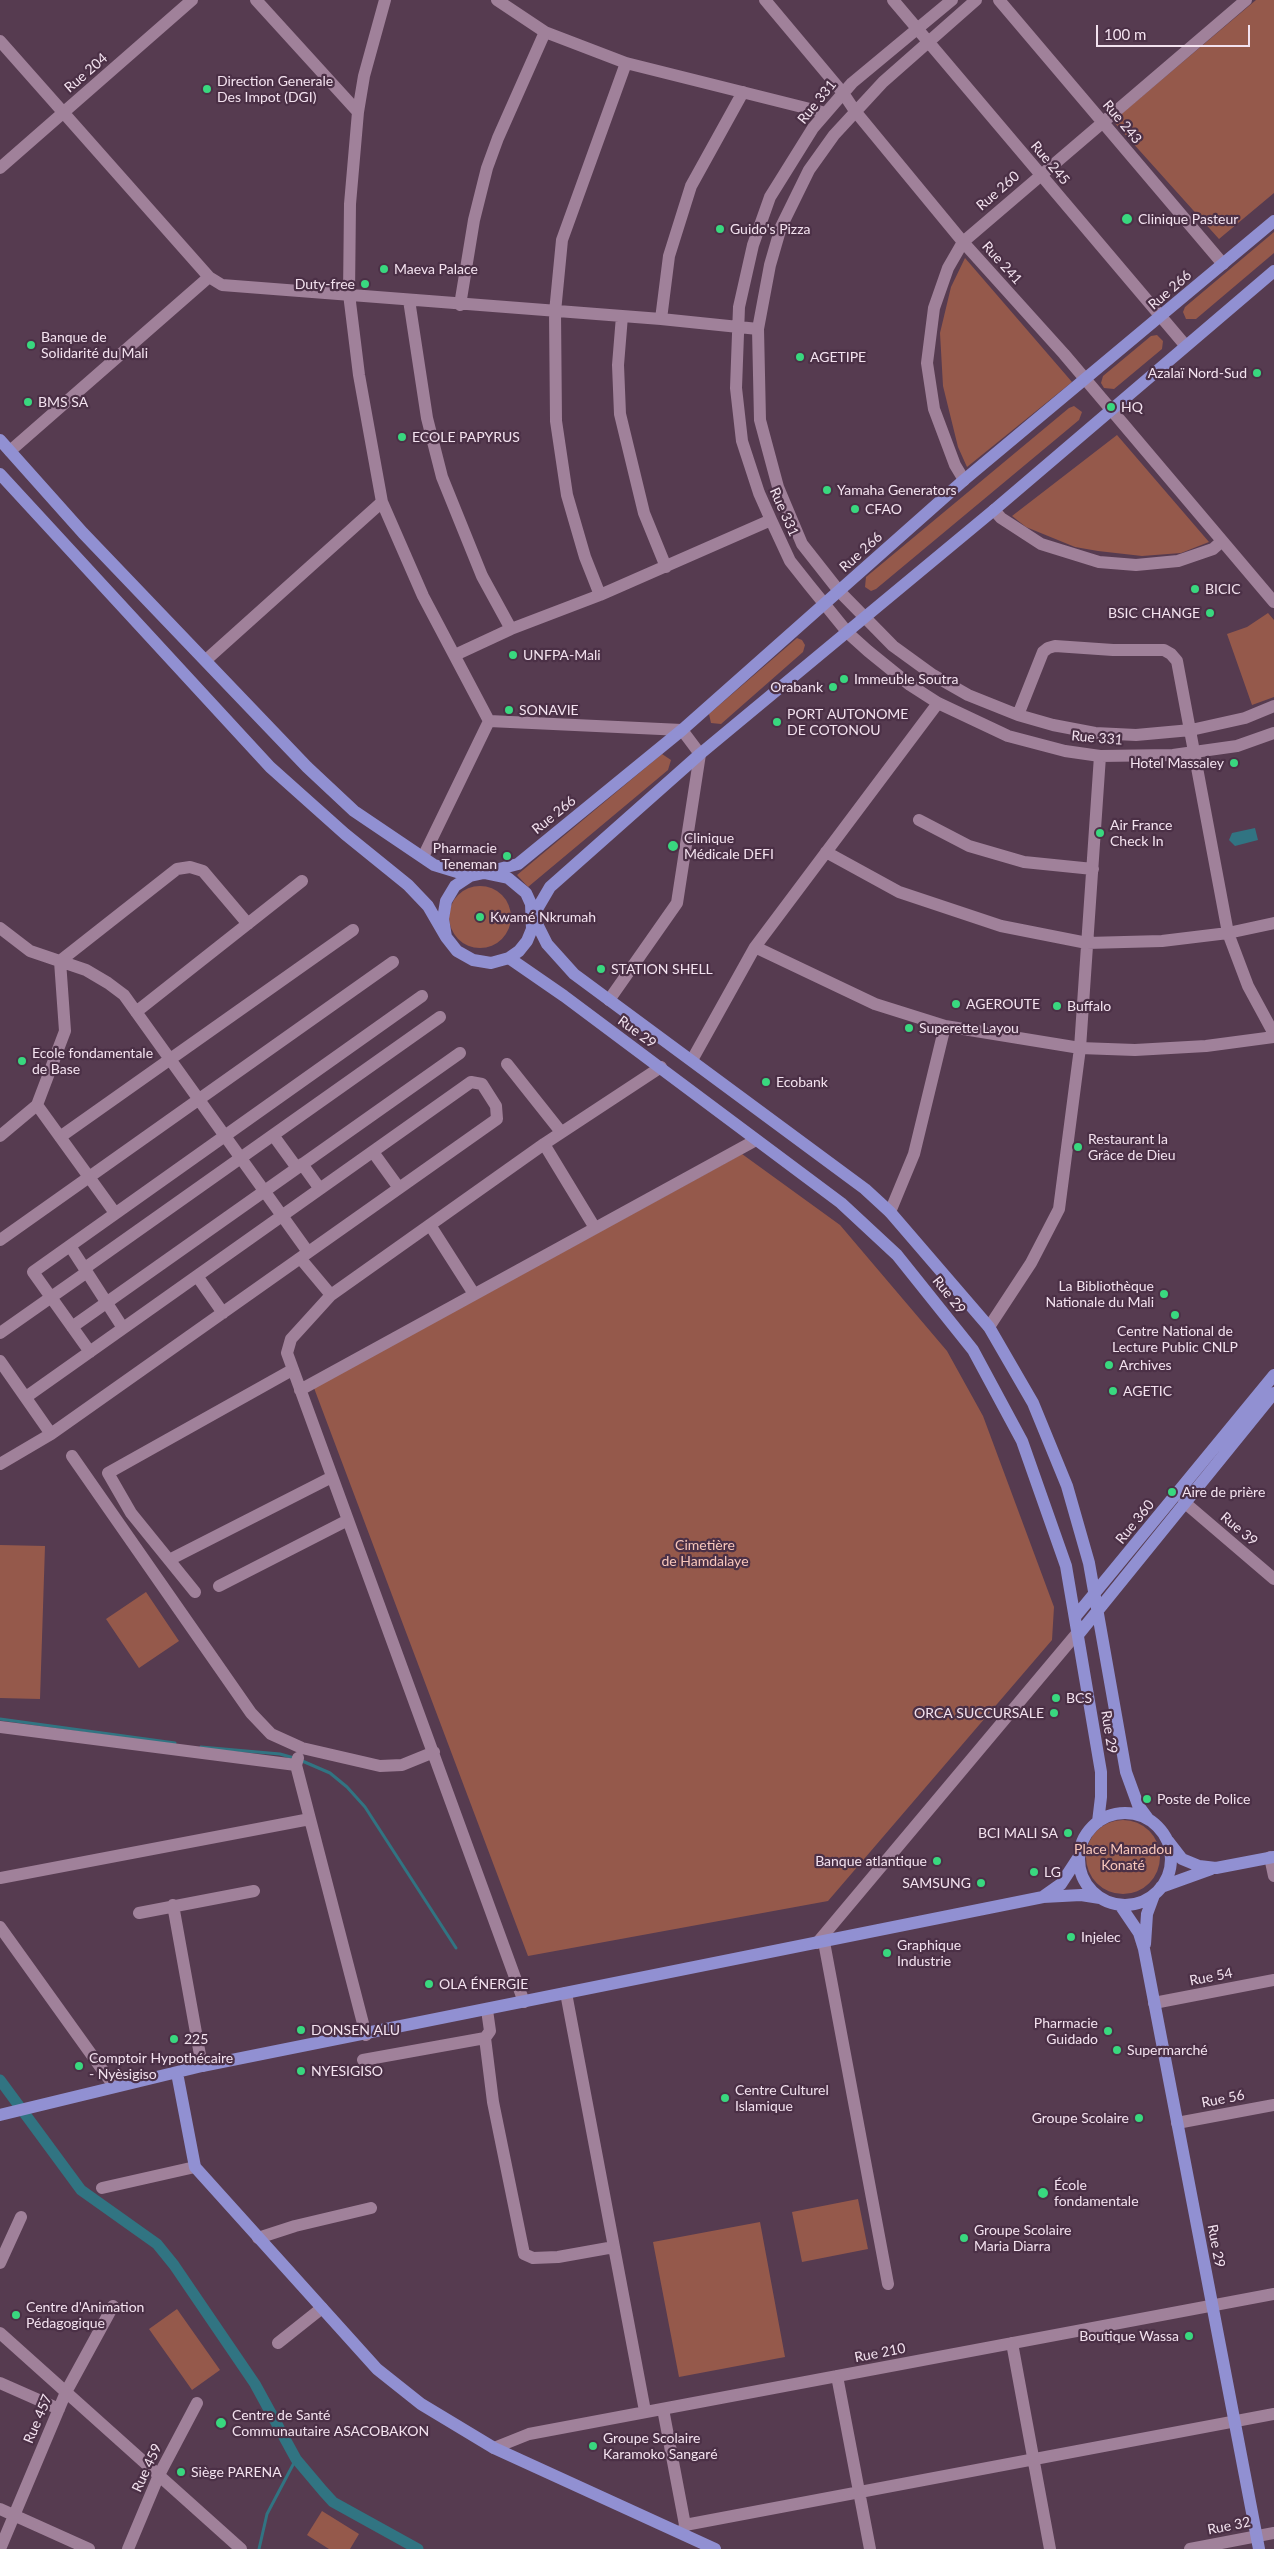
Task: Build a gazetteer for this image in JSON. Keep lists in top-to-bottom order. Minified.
{"streets":{"main road":["Rue 266","Rue 29","Rue 360"],"street":["Rue 204","Rue 331","Rue 243","Rue 245","Rue 260","Rue 241","Rue 39","Rue 54","Rue 56","Rue 210","Rue 457","Rue 459","Rue 32"]},"crossings":[["Rue 331","Rue 245"],["Rue 331","Rue 241"],["Rue 331","Rue 266"],["Rue 243","Rue 260"],["Rue 243","Rue 266"],["Rue 245","Rue 260"],["Rue 245","Rue 266"],["Rue 260","Rue 241"],["Rue 260","Rue 266"],["Rue 241","Rue 266"],["Rue 266","Rue 29"],["Rue 29","Rue 360"],["Rue 29","Rue 54"],["Rue 29","Rue 56"],["Rue 29","Rue 210"],["Rue 29","Rue 32"]],"parks":["Cimetière de Hamdalaye","Place Mamadou Konaté"],"places":["Direction Generale Des Impot (DGI)","Clinique Pasteur","Guido's Pizza","Maeva Palace","Duty-free","Banque de Solidarité du Mali","AGETIPE","Azalaï Nord-Sud","BMS SA","HQ","ECOLE PAPYRUS","Yamaha Generators","CFAO","BICIC","BSIC CHANGE","UNFPA-Mali","Immeuble Soutra","Orabank","SONAVIE","PORT AUTONOME DE COTONOU","Hotel Massaley","Air France Check In","Clinique Médicale DEFI","Pharmacie Teneman","Kwamé Nkrumah","STATION SHELL","AGEROUTE","Buffalo","Superette Layou","Ecole fondamentale de Base","Ecobank","Restaurant la Grâce de Dieu","La Bibliothèque Nationale du Mali","Centre National de Lecture Public CNLP","Archives","AGETIC","Aire de prière","BCS","ORCA SUCCURSALE","Poste de Police","BCI MALI SA","Banque atlantique","LG","SAMSUNG","Injelec","Graphique Industrie","OLA ÉNERGIE","DONSEN ALU","Pharmacie Guidado","225","Supermarché","Comptoir Hypothécaire - Nyèsigiso","NYESIGISO","Centre Culturel Islamique","Groupe Scolaire","École fondamentale","Groupe Scolaire Maria Diarra","Centre d'Animation Pédagogique","Boutique Wassa","Centre de Santé Communautaire ASACOBAKON","Groupe Scolaire Karamoko Sangaré","Siège PARENA"],"scale_bar":"100 m"}
